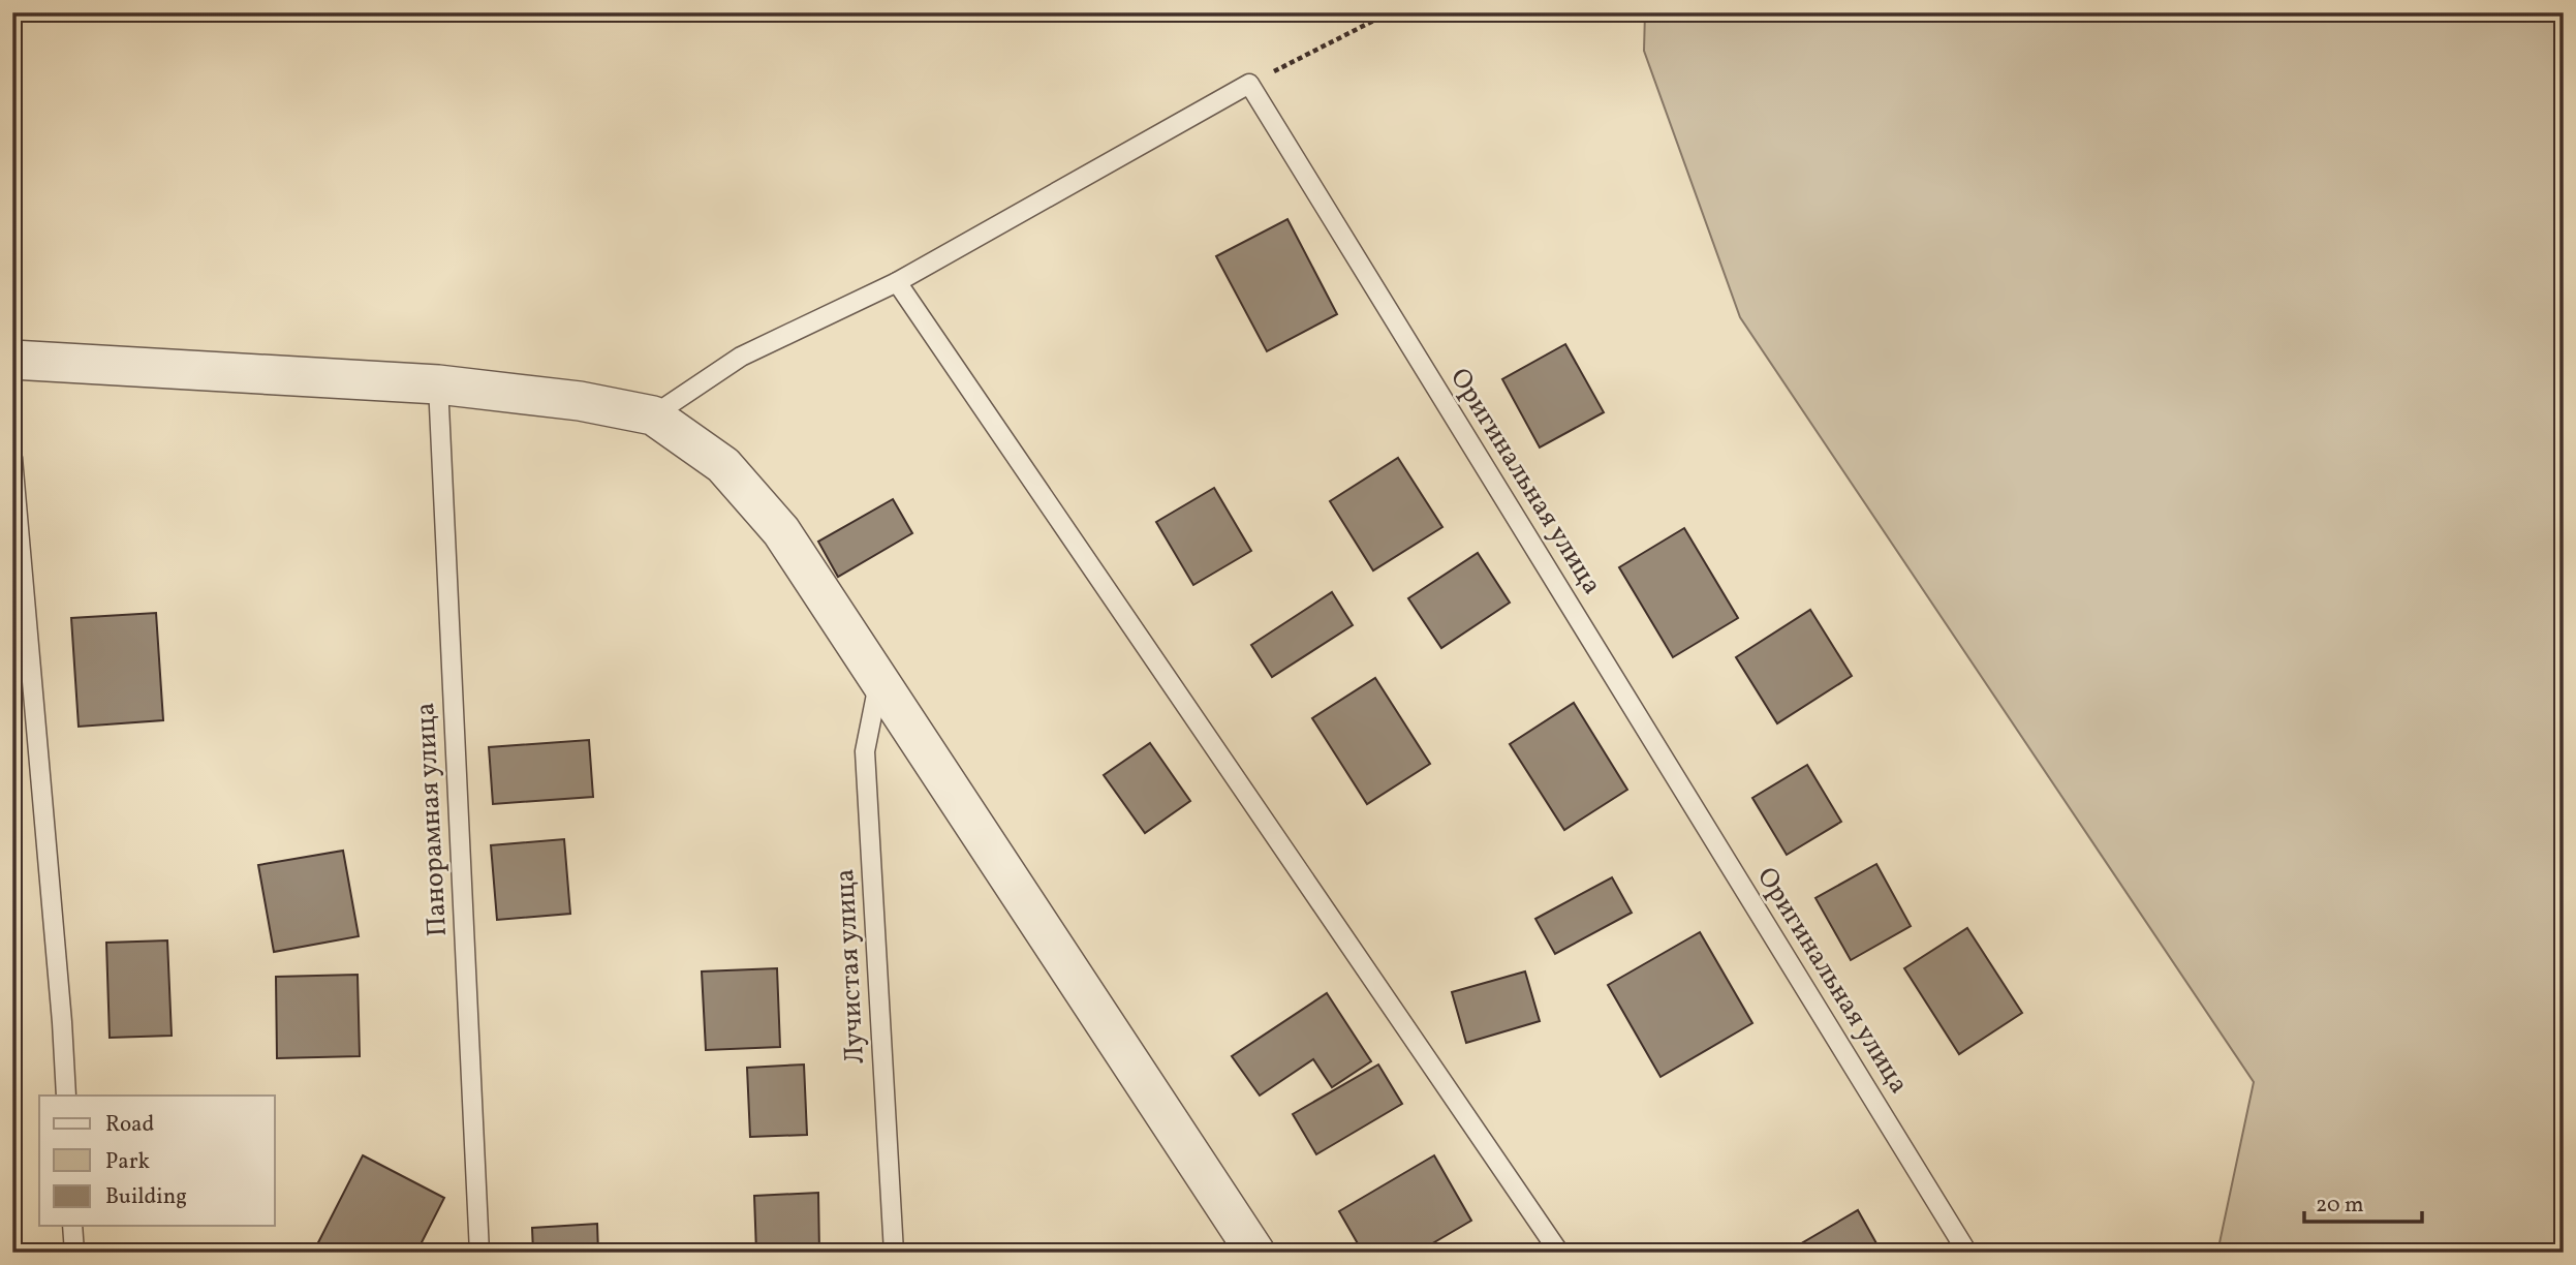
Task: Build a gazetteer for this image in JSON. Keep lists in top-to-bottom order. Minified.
{"streets":{"lane":["Оригинальная улица","Панорамная улица","Лучистая улица"]},"legend":["Road","Park","Building"],"scale_bar":"20 m"}
